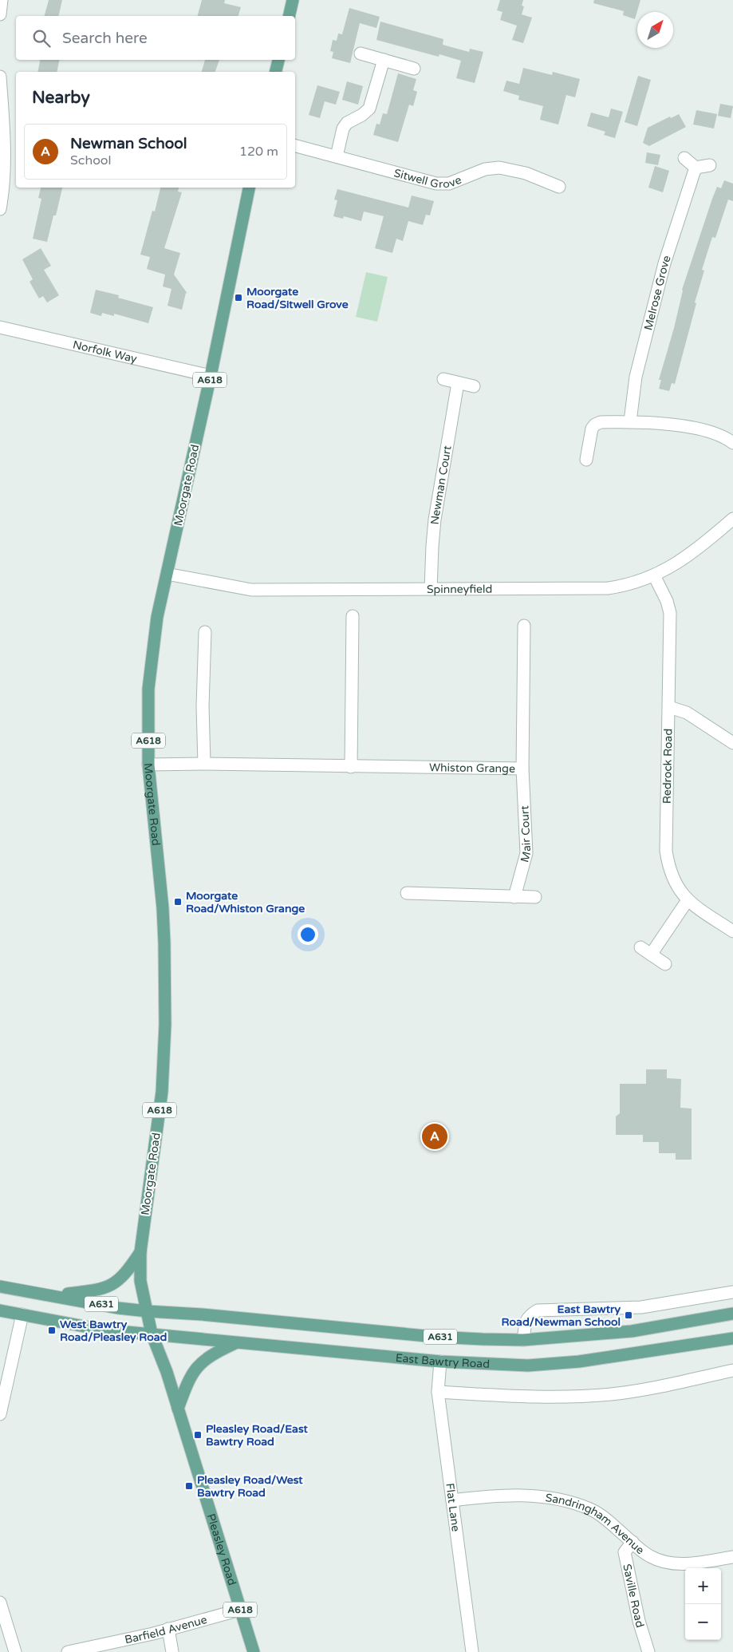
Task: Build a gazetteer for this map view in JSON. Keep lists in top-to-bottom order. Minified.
{"streets":{"main road":["A618","Moorgate Road","A631","East Bawtry Road","Pleasley Road"],"street":["Sitwell Grove","Melrose Grove","Norfolk Way","Newman Court","Spinneyfield","Redrock Road","Whiston Grange","Mair Court","Flat Lane","Sandringham Avenue","Saville Road","Barfield Avenue"]},"crossings":[["Norfolk Way","Moorgate Road"],["A618","Moorgate Road"],["A618","A631"],["A618","East Bawtry Road"],["A618","Pleasley Road"],["Moorgate Road","Spinneyfield"],["Moorgate Road","Whiston Grange"],["Moorgate Road","A631"],["Moorgate Road","East Bawtry Road"],["Newman Court","Spinneyfield"],["Spinneyfield","Redrock Road"],["Whiston Grange","Mair Court"],["A631","East Bawtry Road"],["A631","Pleasley Road"],["East Bawtry Road","Flat Lane"],["East Bawtry Road","Pleasley Road"],["Flat Lane","Sandringham Avenue"],["Sandringham Avenue","Saville Road"],["Pleasley Road","Barfield Avenue"]],"places":{"transit":["Moorgate Road/Sitwell Grove","Moorgate Road/Whiston Grange","East Bawtry Road/Newman School","West Bawtry Road/Pleasley Road","Pleasley Road/East Bawtry Road","Pleasley Road/West Bawtry Road"]},"north":"top right","page":{"search":"Search here","heading":"Nearby","list":[{"mark":"A","name":"Newman School","note":"School","value":"120 m"}],"pins":"A","map_buttons":["+","−"]}}
